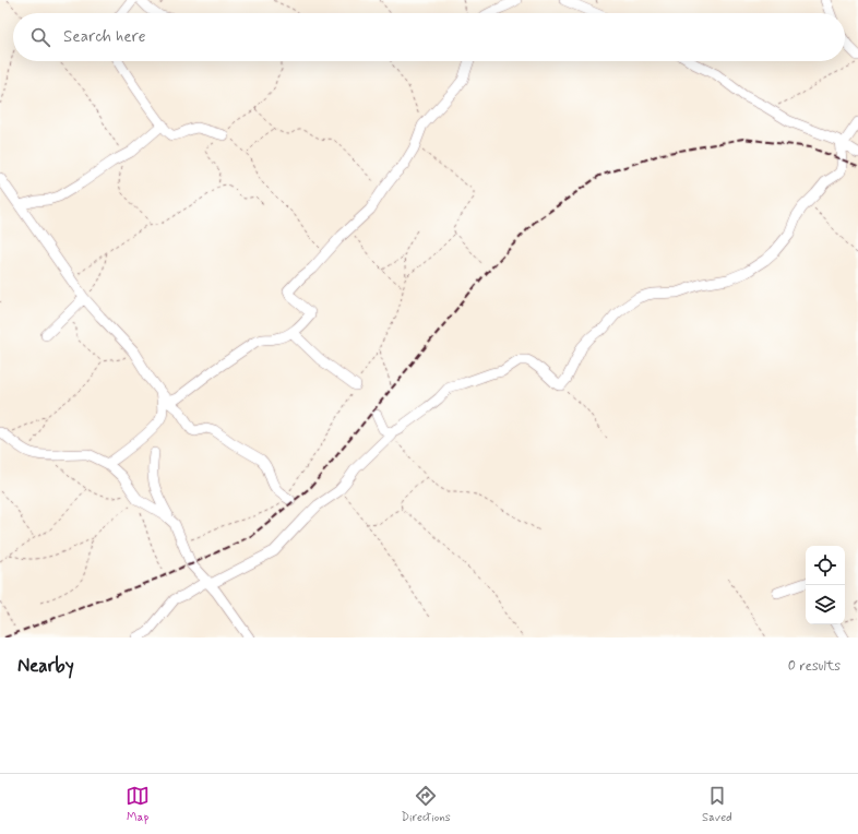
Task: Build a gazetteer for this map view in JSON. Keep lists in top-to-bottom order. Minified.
{"page":{"search":"Search here","heading":["Nearby","0 results"],"nav":["Map","Directions","Saved"]}}
